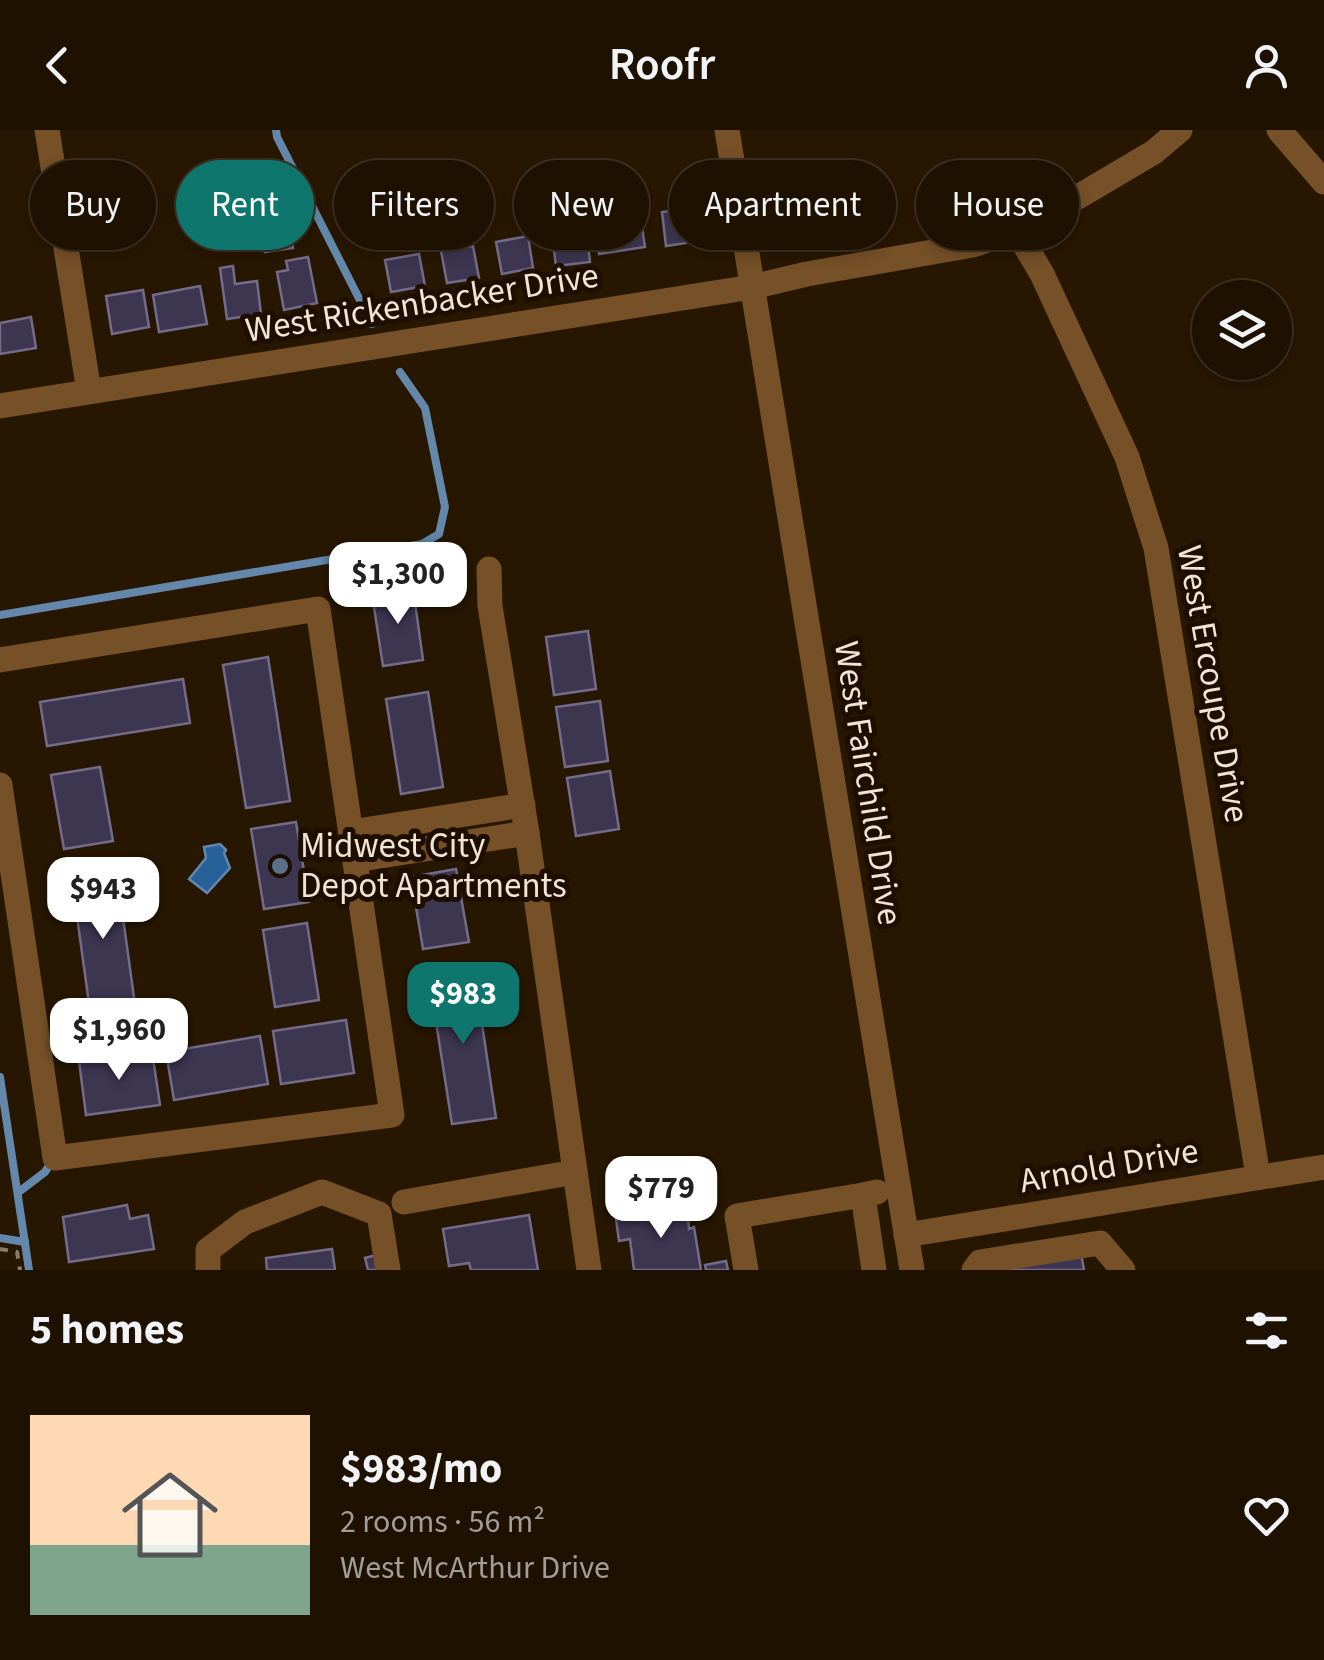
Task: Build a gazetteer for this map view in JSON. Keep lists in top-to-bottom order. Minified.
{"streets":{"street":["West Rickenbacker Drive","West Ercoupe Drive","West Fairchild Drive","Arnold Drive"]},"crossings":[["West Rickenbacker Drive","West Fairchild Drive"],["West Ercoupe Drive","Arnold Drive"],["West Fairchild Drive","Arnold Drive"]],"places":["Midwest City Depot Apartments"],"page":{"header":"Roofr","chip":["Buy","Rent","Filters","New","Apartment","House"],"price":["$1,300","$943","$983","$1,960","$779"],"heading":"5 homes","list":[{"name":"$983/mo","note":"2 rooms · 56 m² · West McArthur Drive"}]}}
